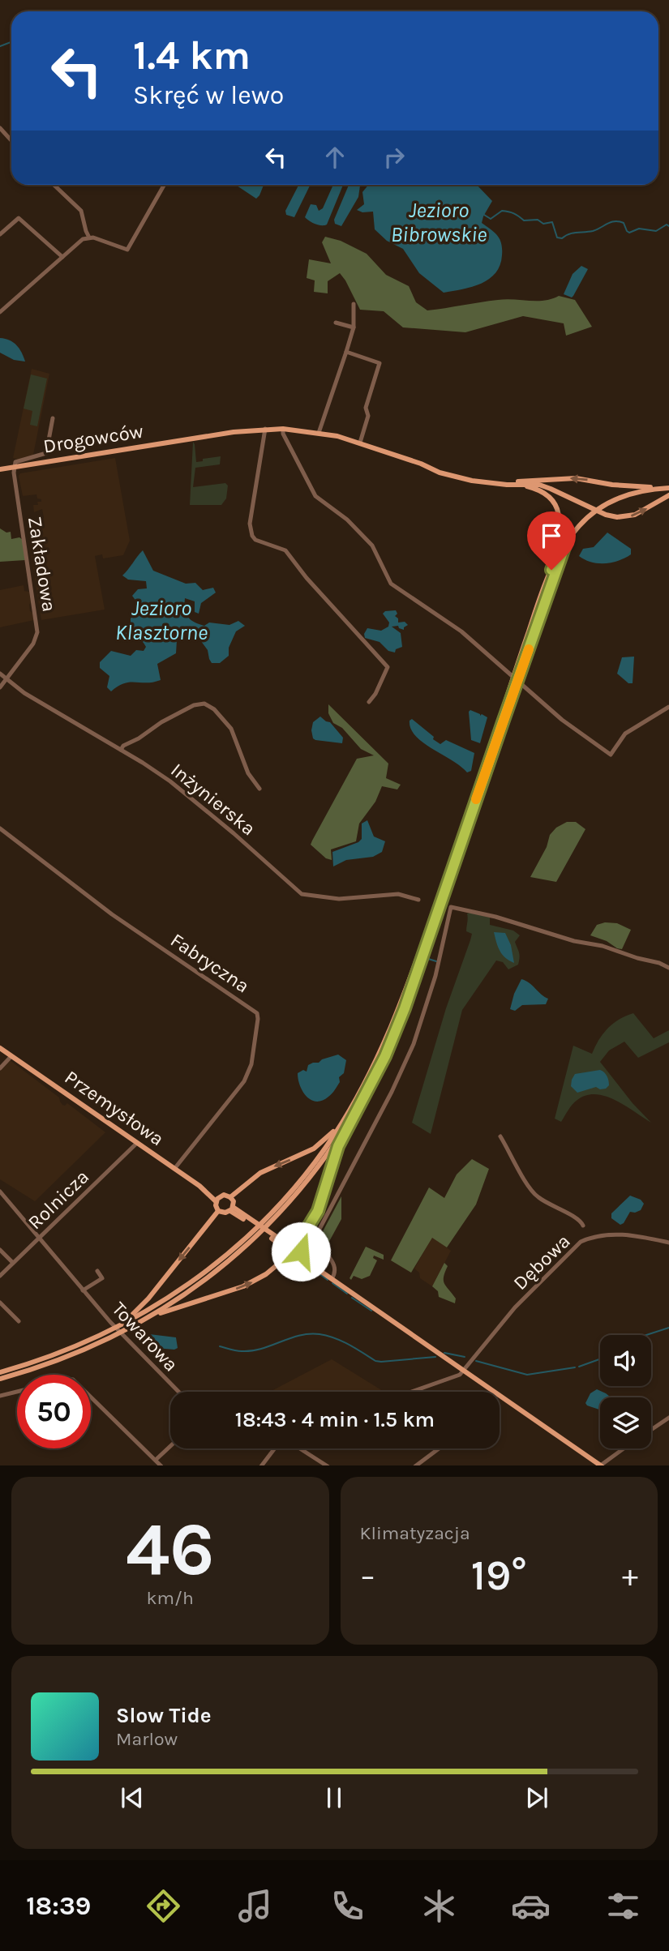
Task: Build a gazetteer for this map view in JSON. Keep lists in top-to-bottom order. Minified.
{"streets":{"main road":["Drogowców","Przemysłowa"],"street":["Zakładowa","Inżynierska","Fabryczna","Rolnicza","Dębowa","Towarowa"]},"crossings":[["Drogowców","Zakładowa"],["Zakładowa","Inżynierska"],["Fabryczna","Przemysłowa"],["Przemysłowa","Rolnicza"],["Rolnicza","Towarowa"]],"water":["Jezioro Bibrowskie","Jezioro Klasztorne"],"page":{"turn":["1.4 km","Skręć w lewo"],"limit":"50","trip":"18:43 · 4 min · 1.5 km","tile":[["46","km/h"],"Klimatyzacja"],"heat":["−","19°","+"],"song":["Slow Tide","Marlow"],"tabs":"18:39"}}
